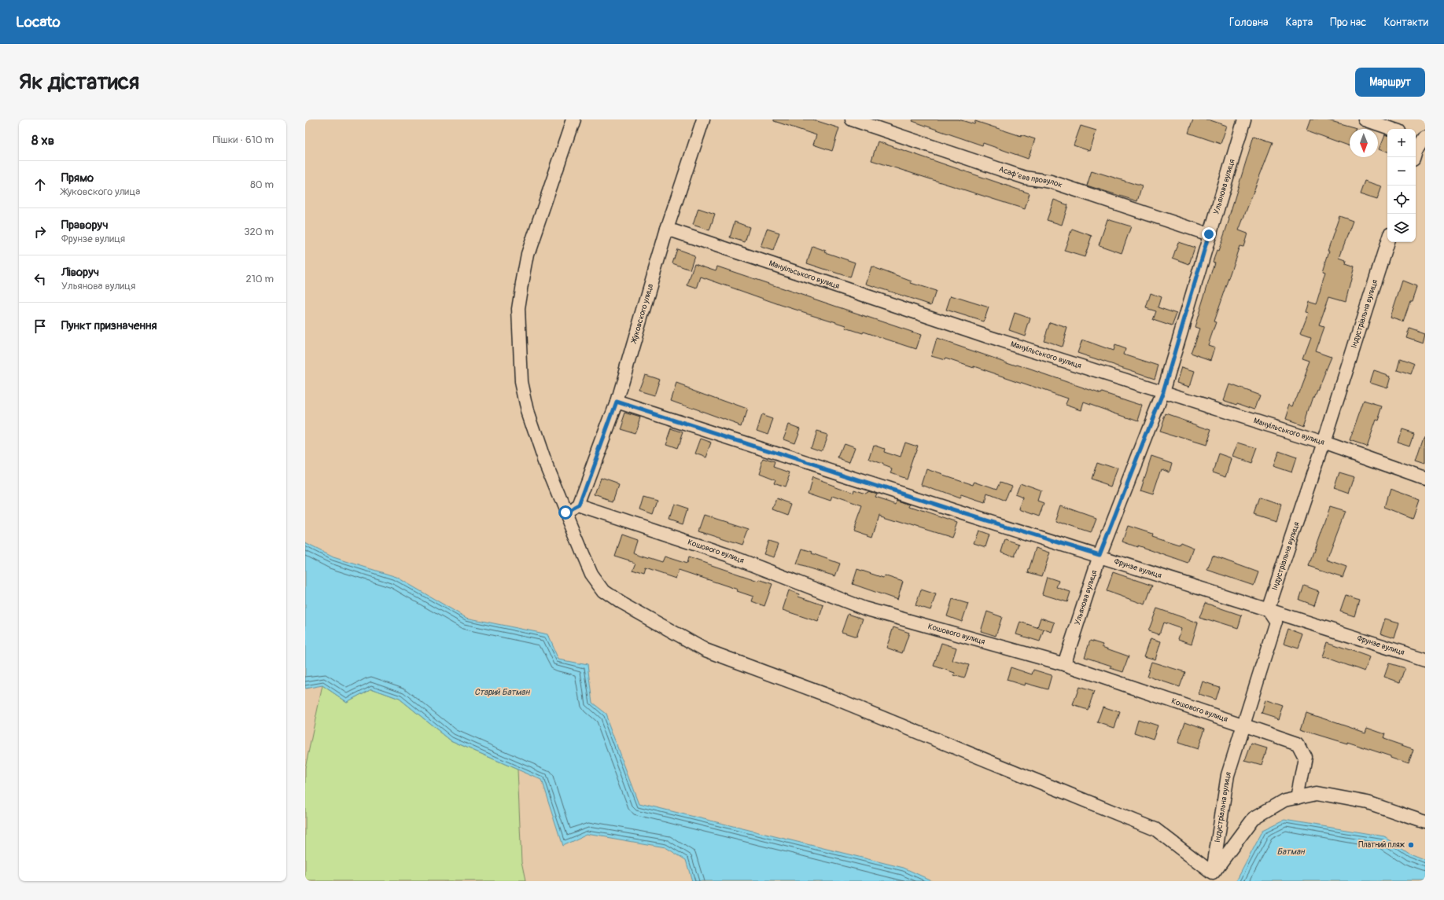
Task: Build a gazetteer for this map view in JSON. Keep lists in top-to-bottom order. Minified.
{"streets":{"street":["Асаф’єва провулок","Ульянова вулиця","Мануільського вулиця","Жуковского улица","Індустріальна вулиця","Кошового вулиця","Фрунзе вулиця"]},"crossings":[["Асаф’єва провулок","Ульянова вулиця"],["Ульянова вулиця","Мануільського вулиця"],["Ульянова вулиця","Кошового вулиця"],["Ульянова вулиця","Фрунзе вулиця"],["Мануільського вулиця","Жуковского улица"],["Мануільського вулиця","Індустріальна вулиця"],["Жуковского улица","Кошового вулиця"],["Жуковского улица","Фрунзе вулиця"],["Індустріальна вулиця","Кошового вулиця"],["Індустріальна вулиця","Фрунзе вулиця"]],"water":["Старий Батман","Батман"],"places":["Платний пляж"],"north":"bottom","page":{"header":"Locato","nav":["Головна","Карта","Про нас","Контакти"],"buttons":"Маршрут","title":"Як дістатися","heading":["8 хв","Пішки · 610 m"],"map_buttons":["+","−"],"list":[["Прямо","Жуковского улица","80 m"],["Праворуч","Фрунзе вулиця","320 m"],["Ліворуч","Ульянова вулиця","210 m"],"Пункт призначення"]}}
